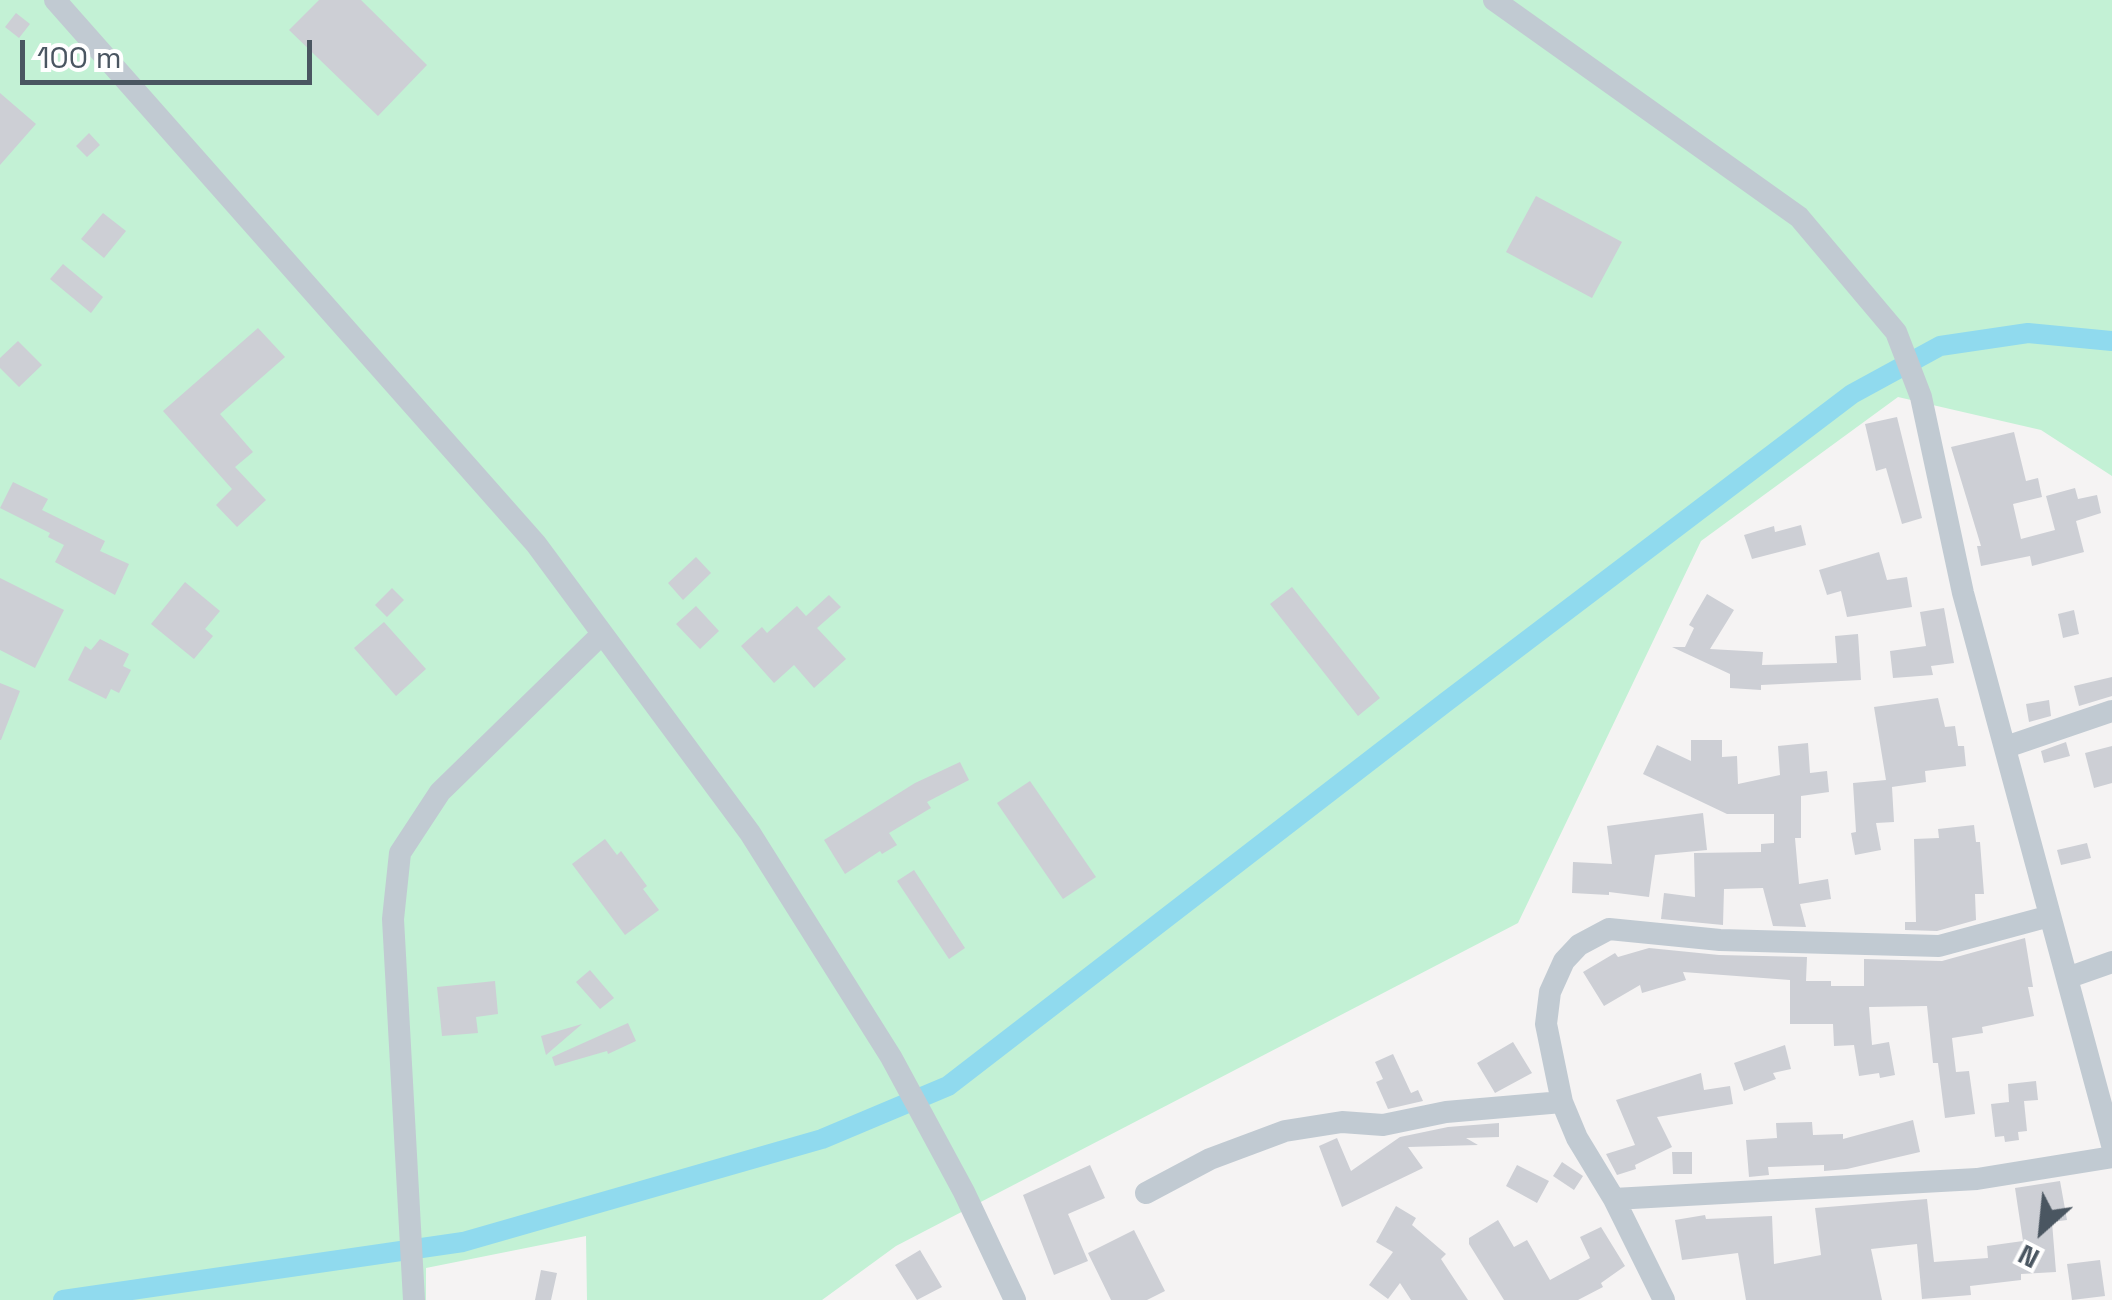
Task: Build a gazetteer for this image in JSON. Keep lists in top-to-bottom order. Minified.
{"scale_bar":"100 m","north":"bottom left"}
